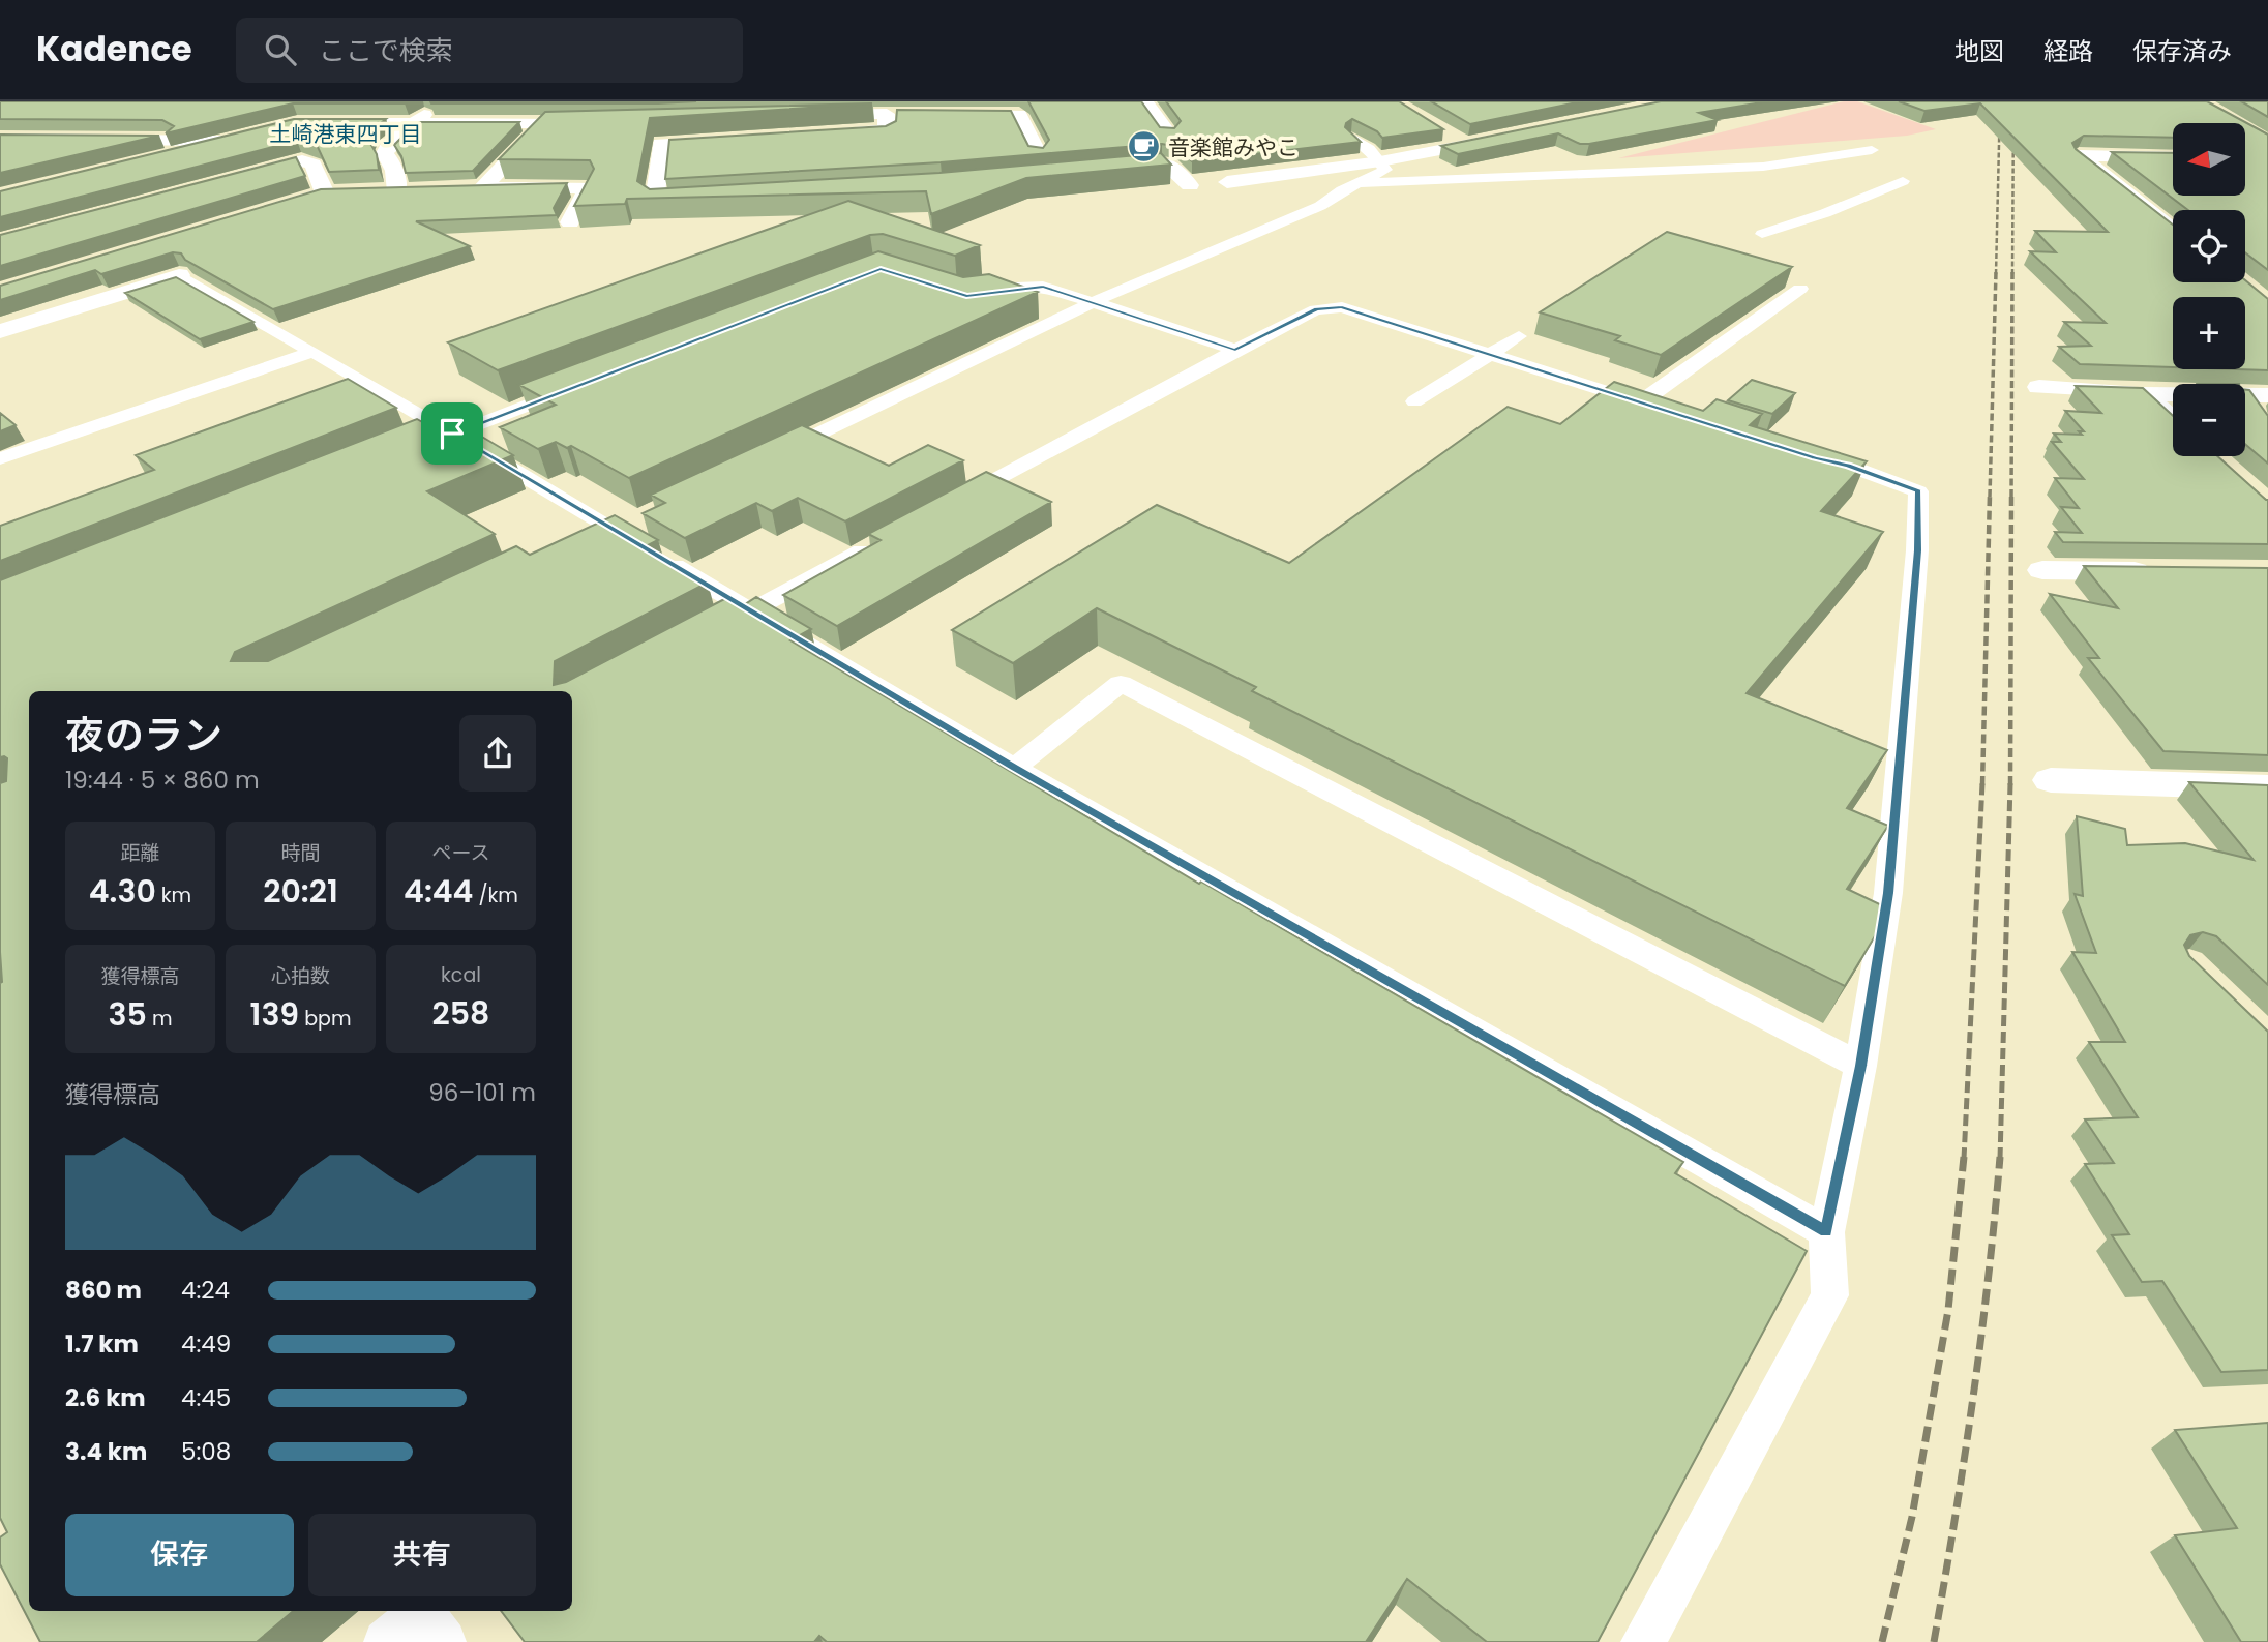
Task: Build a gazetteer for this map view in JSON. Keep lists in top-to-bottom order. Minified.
{"districts":["土崎港東四丁目"],"places":{"cafe":["音楽館みやこ"]},"north":"left","page":{"header":"Kadence","search":"ここで検索","nav":["地図","経路","保存済み"],"map_buttons":["+","−"],"heading":["夜のラン","19:44 · 5 × 860 m"],"stats":[["距離","4.30 km"],["時間","20:21"],["ペース","4:44 /km"],["獲得標高","35 m"],["心拍数","139 bpm"],["kcal","258"]],"chart":["獲得標高","96–101 m"],"list":[{"name":"860 m","note":"4:24"},{"name":"1.7 km","note":"4:49"},{"name":"2.6 km","note":"4:45"},{"name":"3.4 km","note":"5:08"}],"buttons":["保存","共有"]}}
